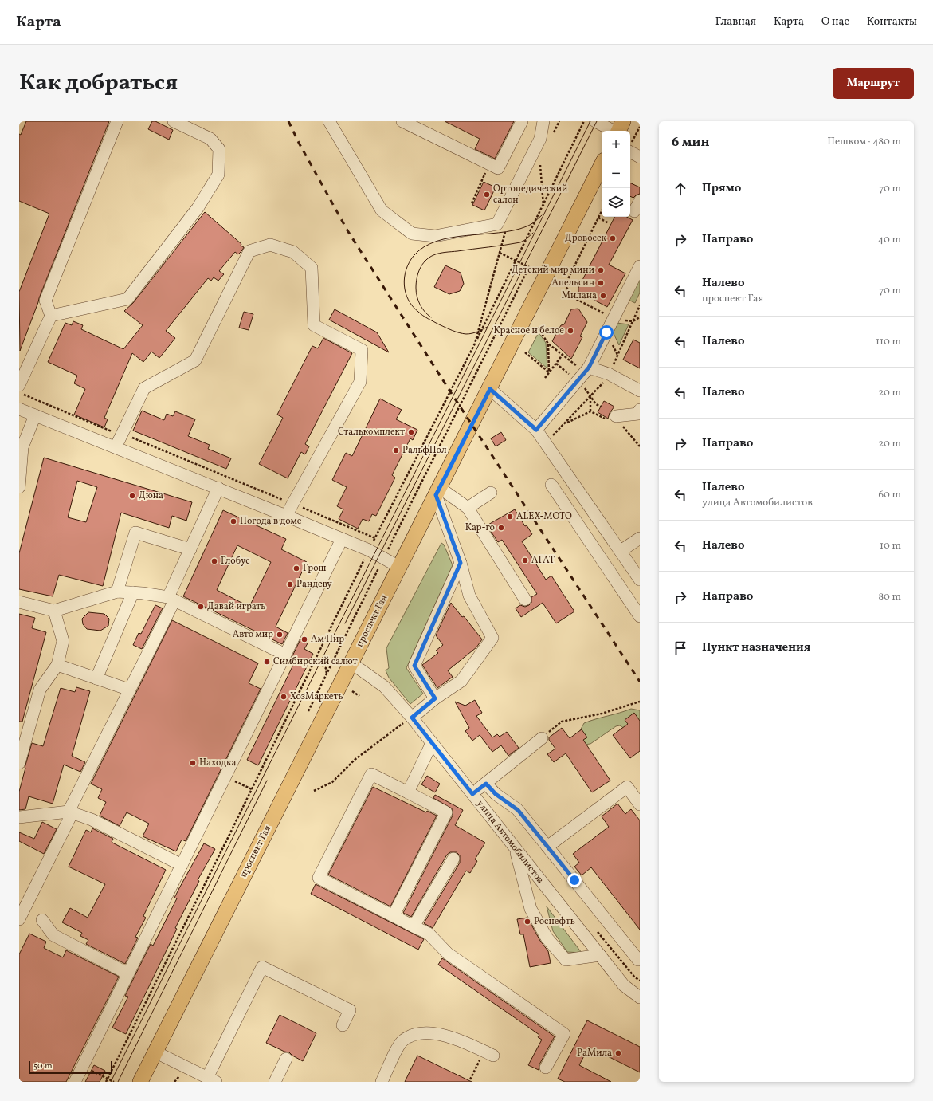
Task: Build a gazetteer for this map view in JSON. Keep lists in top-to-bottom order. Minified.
{"streets":{"main road":["проспект Гая"],"street":["улица Автомобилистов"]},"crossings":[["проспект Гая","улица Автомобилистов"]],"places":["Ортопедический салон","Дровосек","Детский мир мини","Апельсин","Милана","Красное и белое","Сталькомплект","РальфПол","Дюна","ALEX-MOTO","Погода в доме","Кар-го","АГАТ","Глобус","Грош","Рандеву","Давай играть","Авто мир","Ам Пир","Симбирский салют","ХозМаркеть","Находка","Роснефть","РаМила"],"scale_bar":"50 m","page":{"header":"Карта","nav":["Главная","Карта","О нас","Контакты"],"title":"Как добраться","buttons":"Маршрут","heading":["6 мин","Пешком · 480 m"],"map_buttons":["+","−"],"list":[["Прямо","70 m"],["Направо","40 m"],["Налево","проспект Гая","70 m"],["Налево","110 m"],["Налево","20 m"],["Направо","20 m"],["Налево","улица Автомобилистов","60 m"],["Налево","10 m"],["Направо","80 m"],"Пункт назначения"],"scale":"50 m"}}
